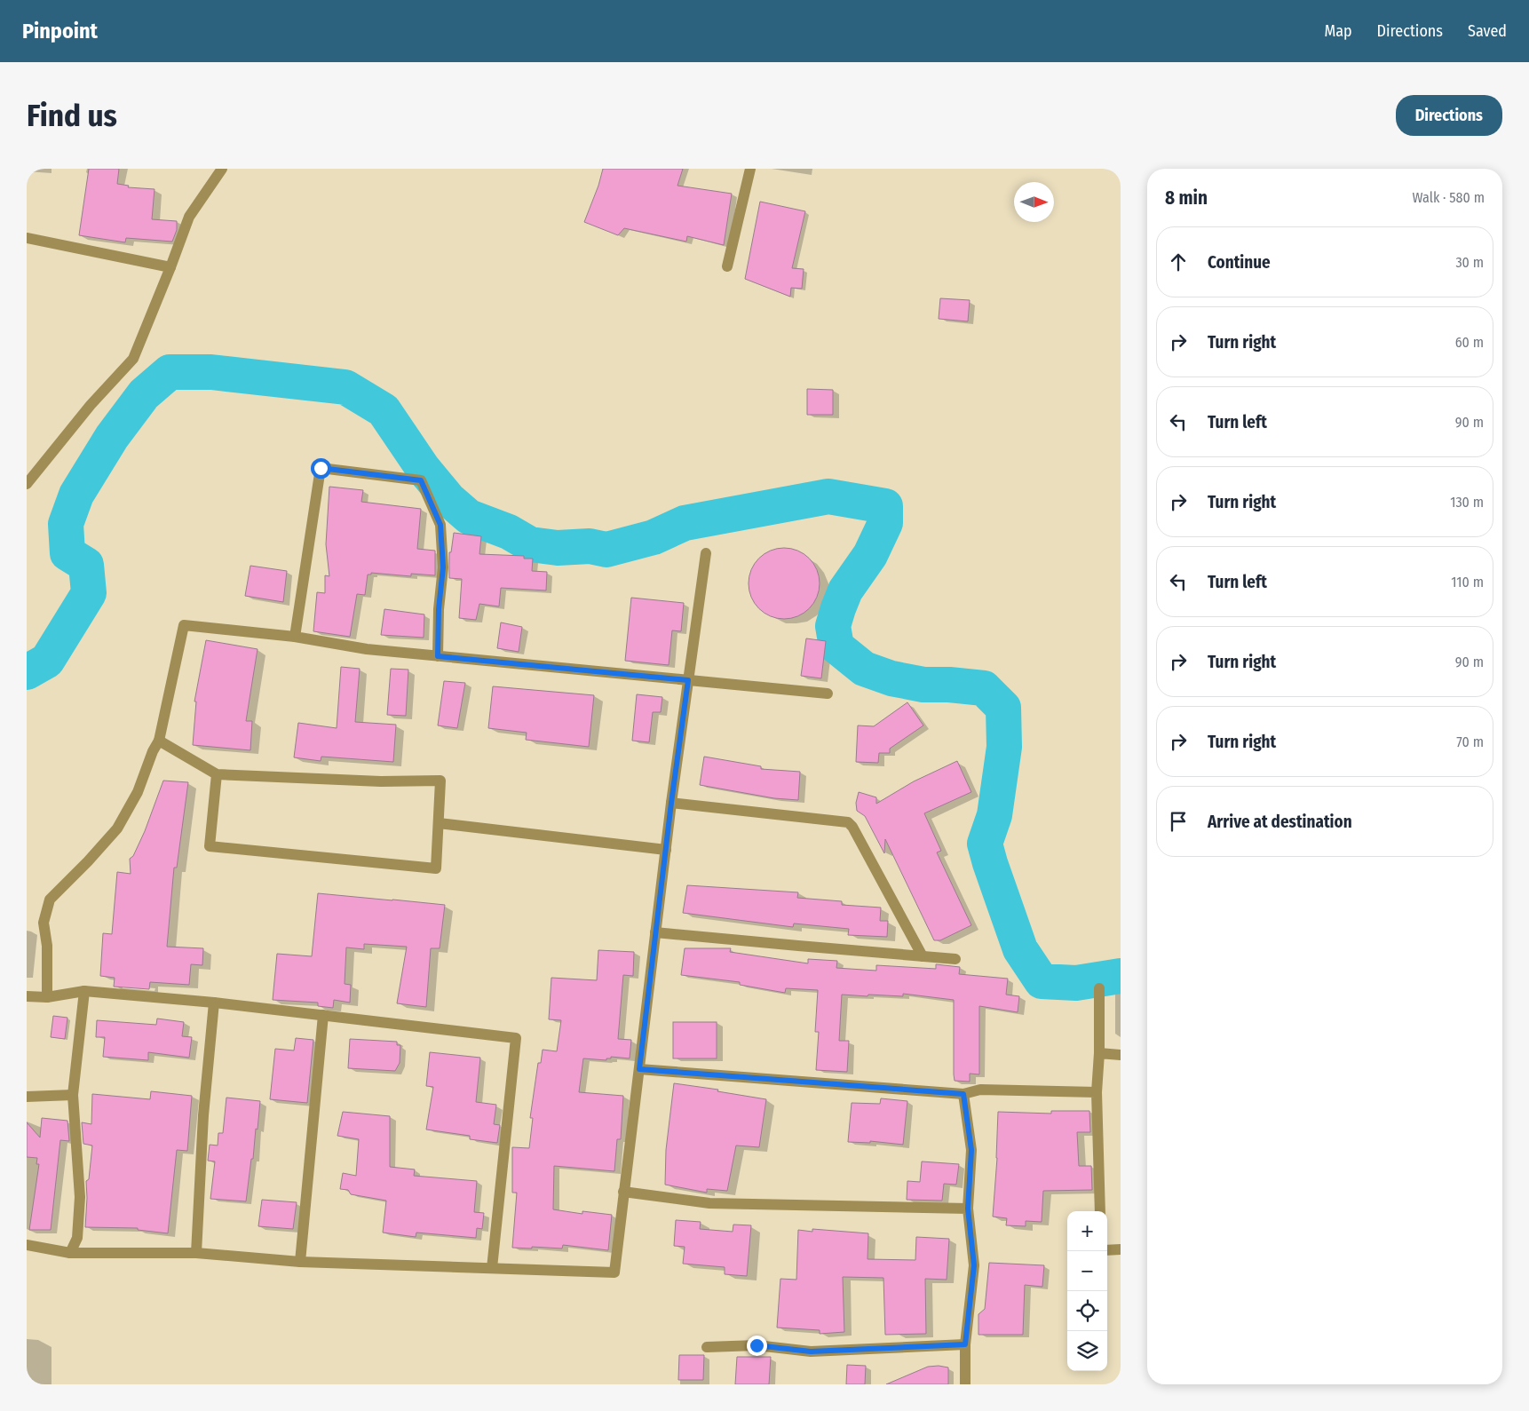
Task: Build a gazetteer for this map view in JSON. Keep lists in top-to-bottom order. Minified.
{"north":"right","page":{"header":"Pinpoint","nav":["Map","Directions","Saved"],"buttons":"Directions","title":"Find us","heading":["8 min","Walk · 580 m"],"list":[["Continue","30 m"],["Turn right","60 m"],["Turn left","90 m"],["Turn right","130 m"],["Turn left","110 m"],["Turn right","90 m"],["Turn right","70 m"],"Arrive at destination"],"map_buttons":["+","−"]}}
